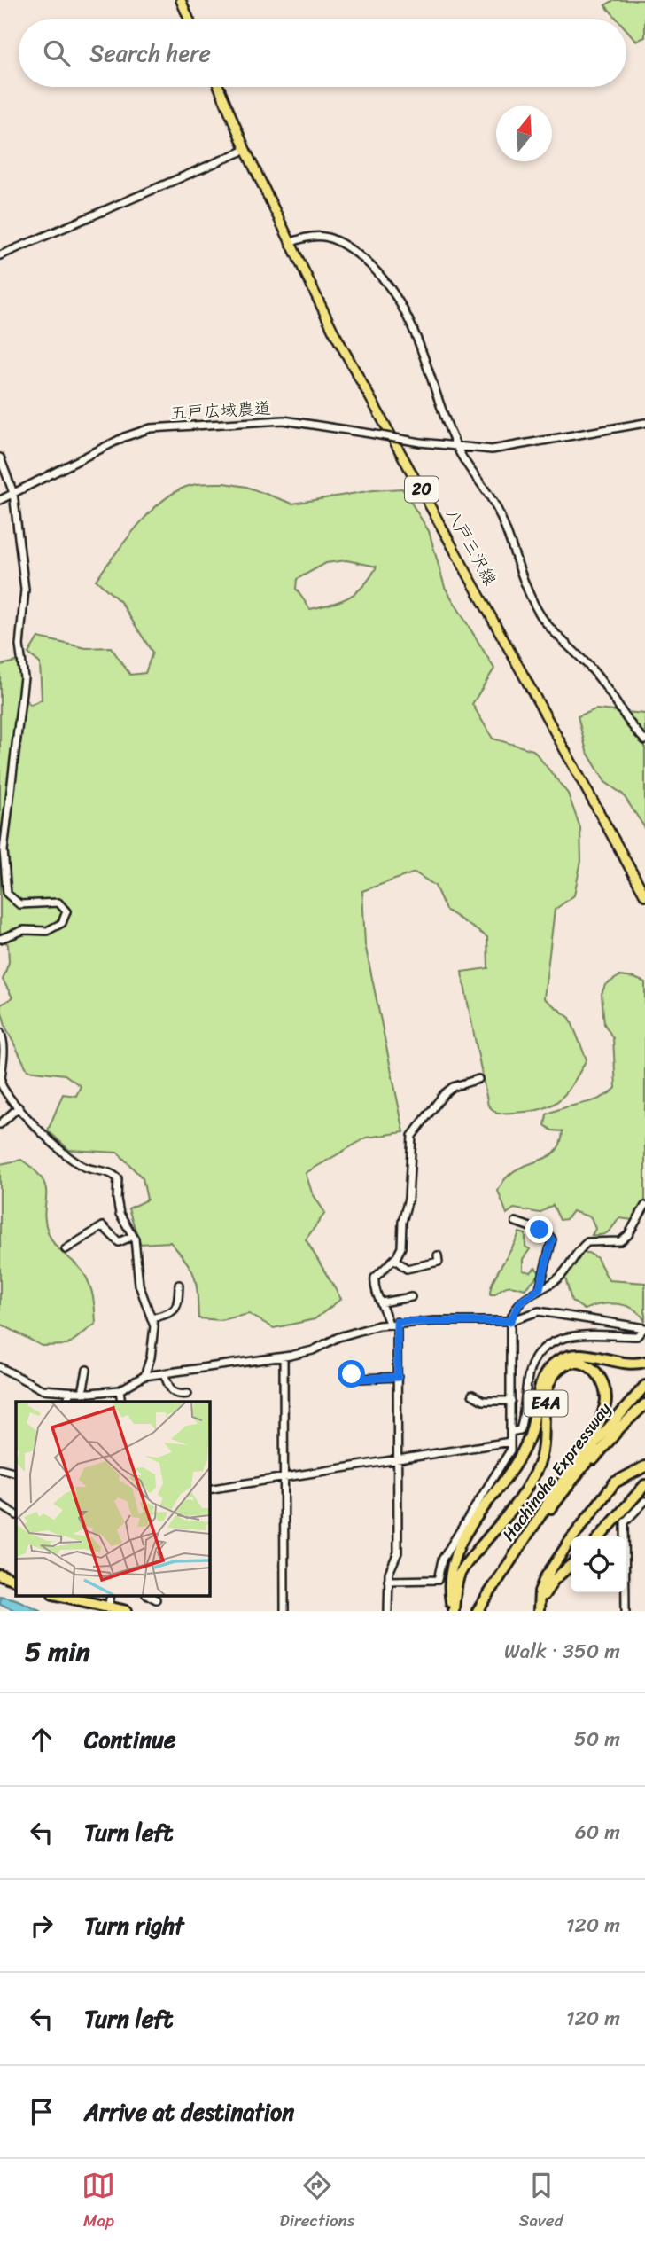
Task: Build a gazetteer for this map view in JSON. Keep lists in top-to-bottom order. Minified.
{"streets":{"highway":["E4A","Hachinohe Expressway"],"main road":["20","八戸三沢線"],"street":["五戸広域農道"]},"crossings":[["E4A","Hachinohe Expressway"]],"north":"top","page":{"search":"Search here","heading":["5 min","Walk · 350 m"],"list":[["Continue","50 m"],["Turn left","60 m"],["Turn right","120 m"],["Turn left","120 m"],"Arrive at destination"],"nav":["Map","Directions","Saved"]}}
